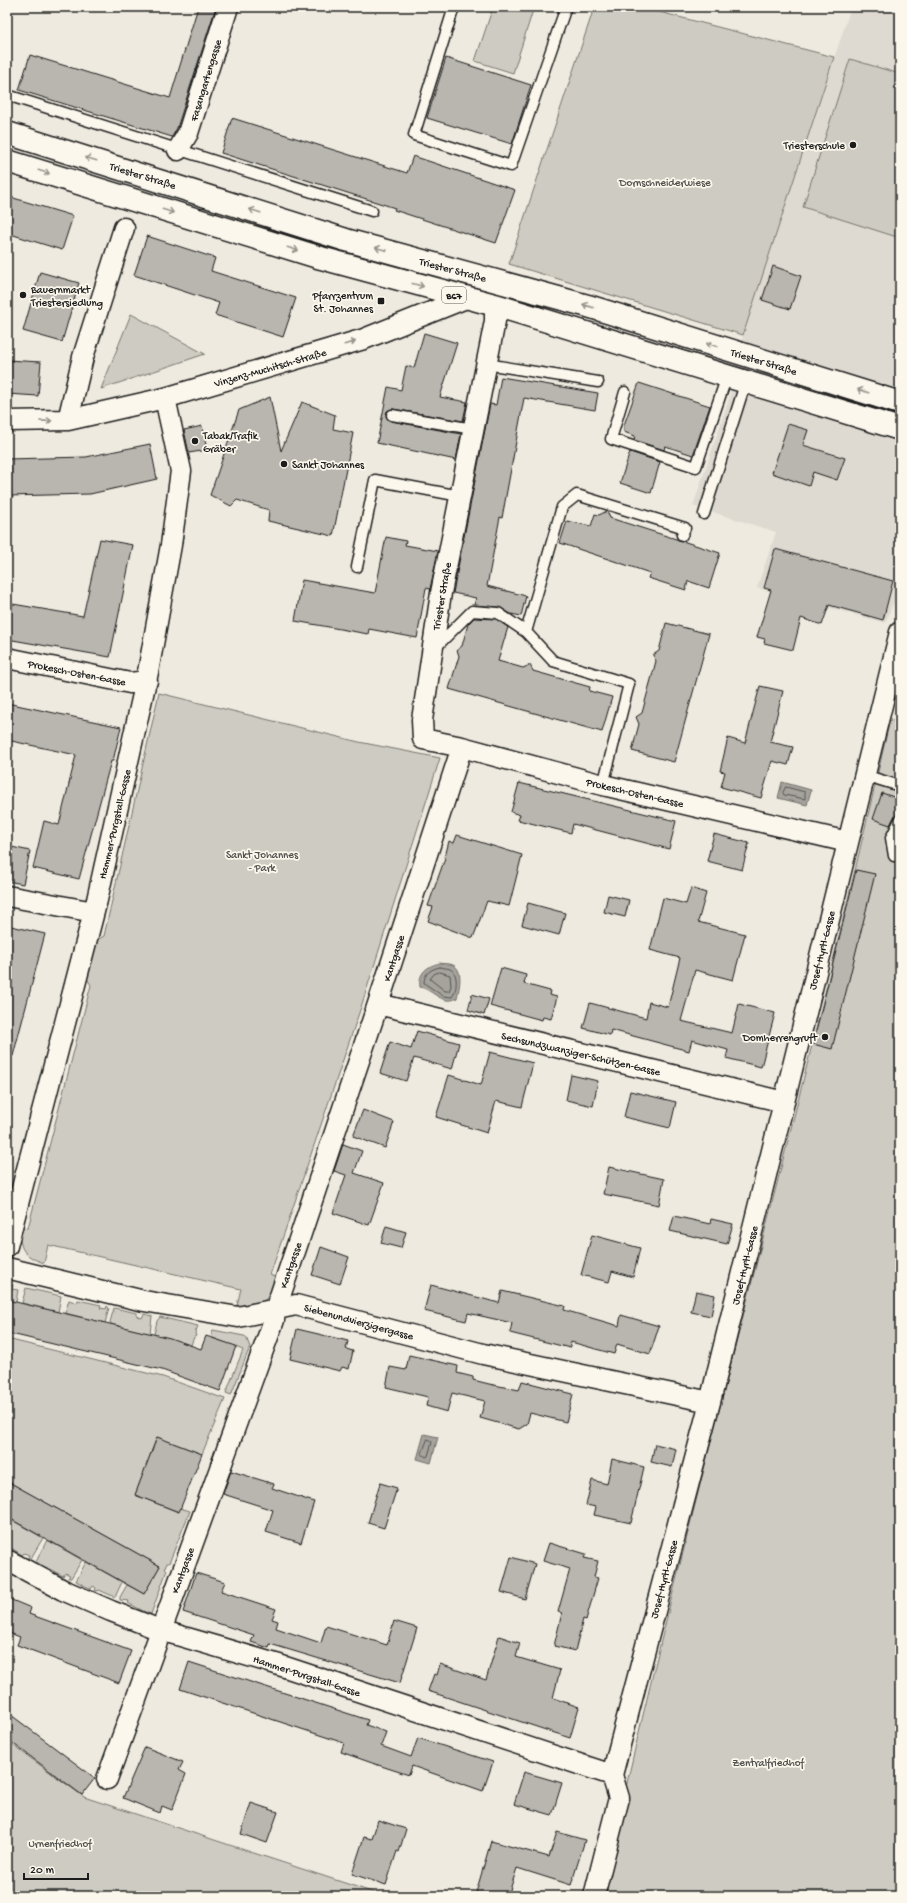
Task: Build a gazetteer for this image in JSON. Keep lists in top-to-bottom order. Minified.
{"streets":{"main road":["Triester Straße","B67"],"street":["Fasangartengasse","Vinzenz-Muchitsch-Straße","Prokesch-Osten-Gasse","Hammer-Purgstall-Gasse","Josef-Hyrtl-Gasse","Kantgasse","Sechsundzwanziger-Schützen-Gasse","Siebenundvierzigergasse"]},"crossings":[["Triester Straße","B67"],["Triester Straße","Prokesch-Osten-Gasse"],["B67","Vinzenz-Muchitsch-Straße"],["Vinzenz-Muchitsch-Straße","Hammer-Purgstall-Gasse"],["Prokesch-Osten-Gasse","Hammer-Purgstall-Gasse"],["Prokesch-Osten-Gasse","Josef-Hyrtl-Gasse"],["Prokesch-Osten-Gasse","Kantgasse"],["Hammer-Purgstall-Gasse","Josef-Hyrtl-Gasse"],["Hammer-Purgstall-Gasse","Kantgasse"],["Josef-Hyrtl-Gasse","Sechsundzwanziger-Schützen-Gasse"],["Josef-Hyrtl-Gasse","Siebenundvierzigergasse"],["Kantgasse","Sechsundzwanziger-Schützen-Gasse"],["Kantgasse","Siebenundvierzigergasse"]],"one_way":["Vinzenz-Muchitsch-Straße"],"parks":["Dornschneiderwiese","Sankt Johannes - Park","Zentralfriedhof","Urnenfriedhof"],"places":{"other":["Triesterschule","Bauernmarkt Triestersiedlung","Tabak/Trafik Gräber","Sankt Johannes","Domherrengruft"],"transit":["Pfarrzentrum St. Johannes"]},"scale_bar":"20 m"}
